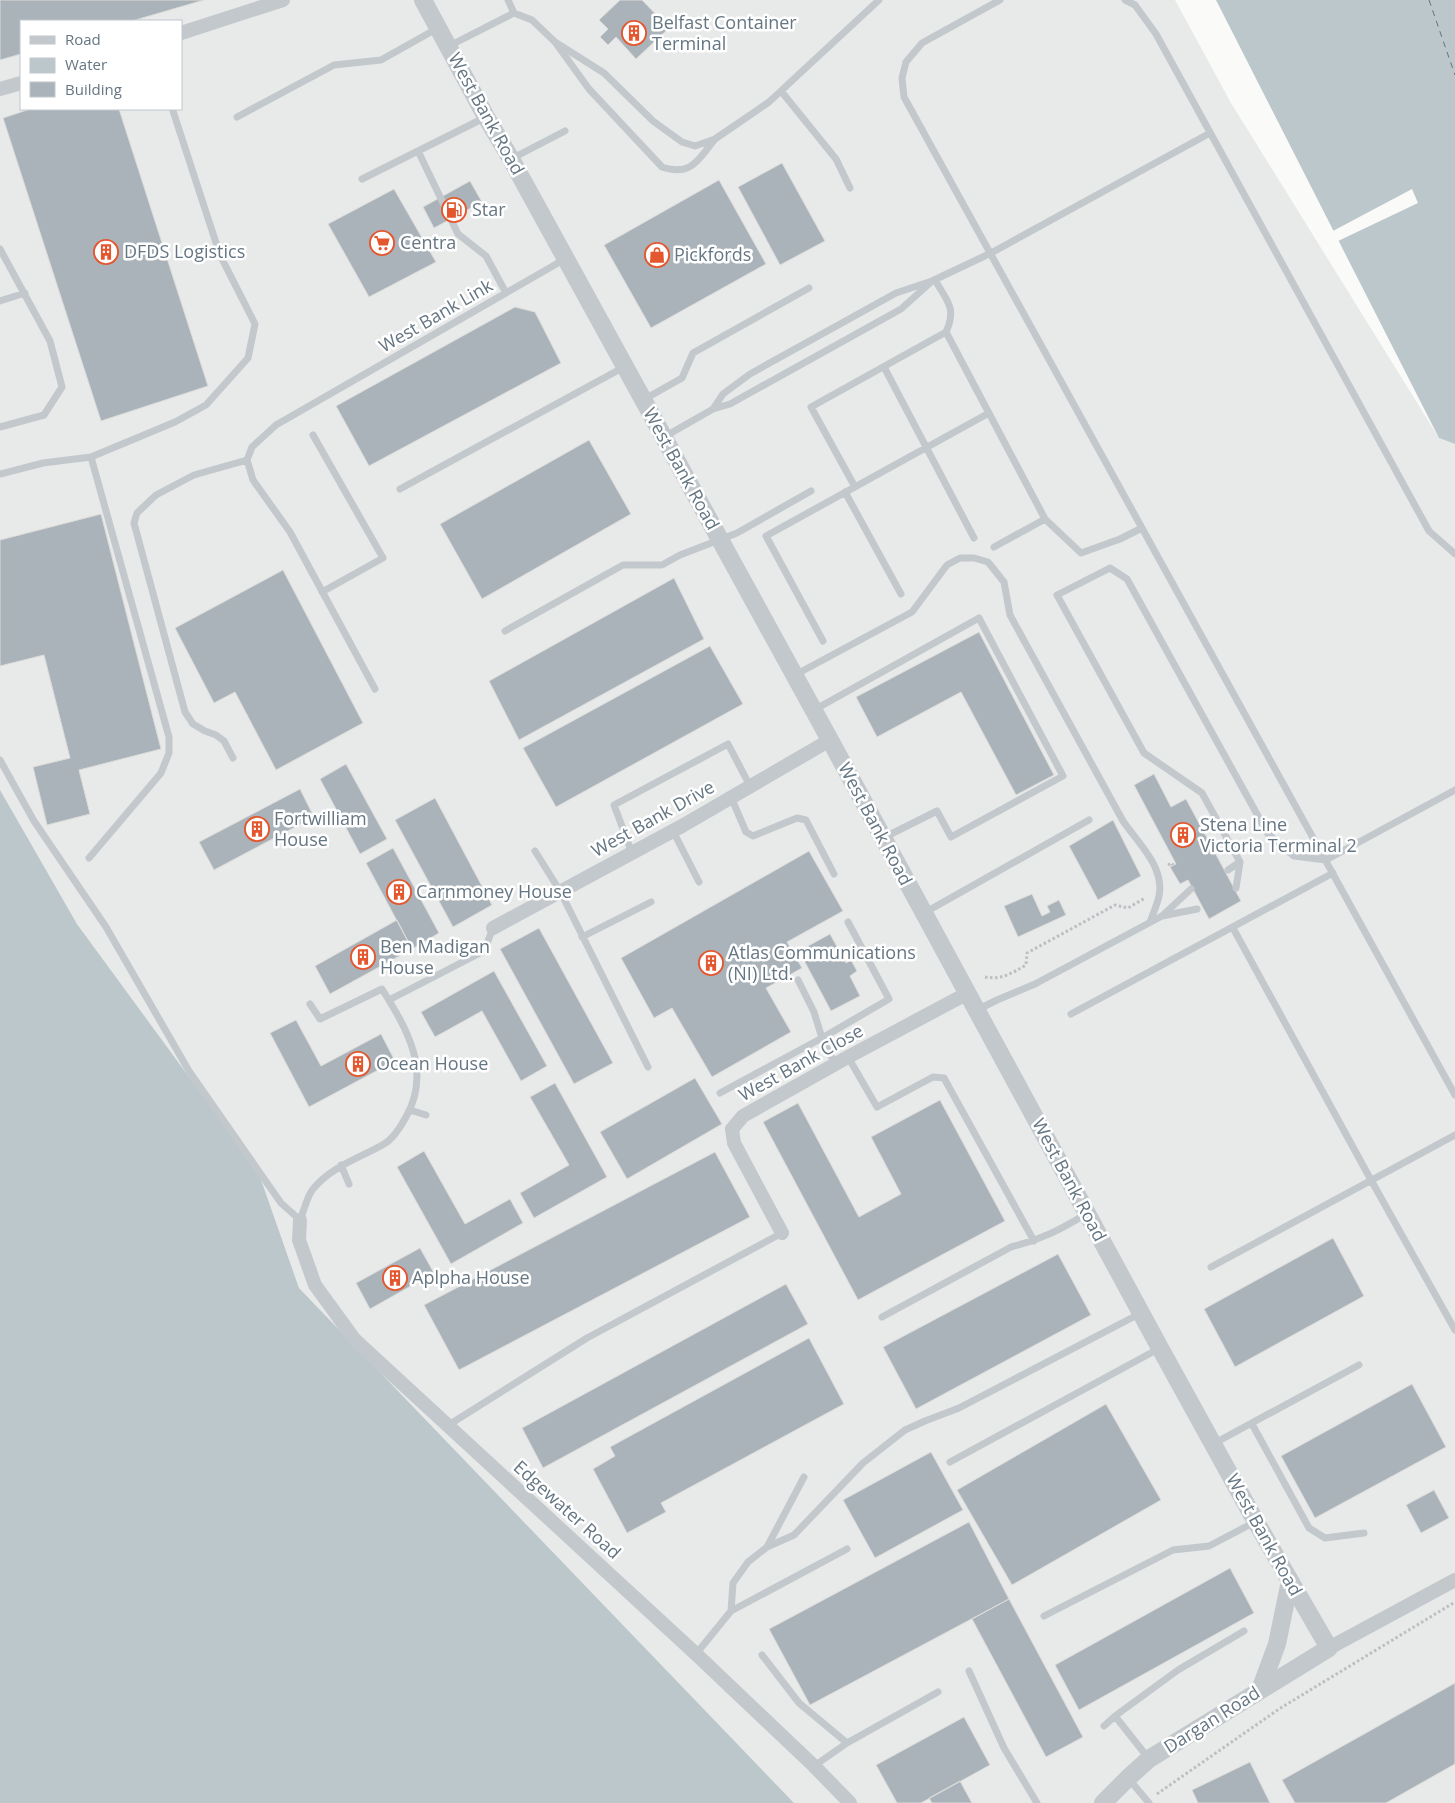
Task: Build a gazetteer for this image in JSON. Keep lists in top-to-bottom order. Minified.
{"streets":{"street":["West Bank Road","West Bank Drive","West Bank Close","Edgewater Road","Dargan Road"],"lane":["West Bank Link"]},"crossings":[["West Bank Road","West Bank Link"],["West Bank Road","West Bank Drive"],["West Bank Road","West Bank Close"],["West Bank Road","Dargan Road"]],"places":{"building":["Belfast Container Terminal","DFDS Logistics","Fortwilliam House","Stena Line Victoria Terminal 2","Carnmoney House","Ben Madigan House","Atlas Communications (NI) Ltd.","Ocean House","Aplpha House"],"fuel station":["Star"],"supermarket":["Centra"],"shop":["Pickfords"]},"legend":["Road","Water","Building"]}
